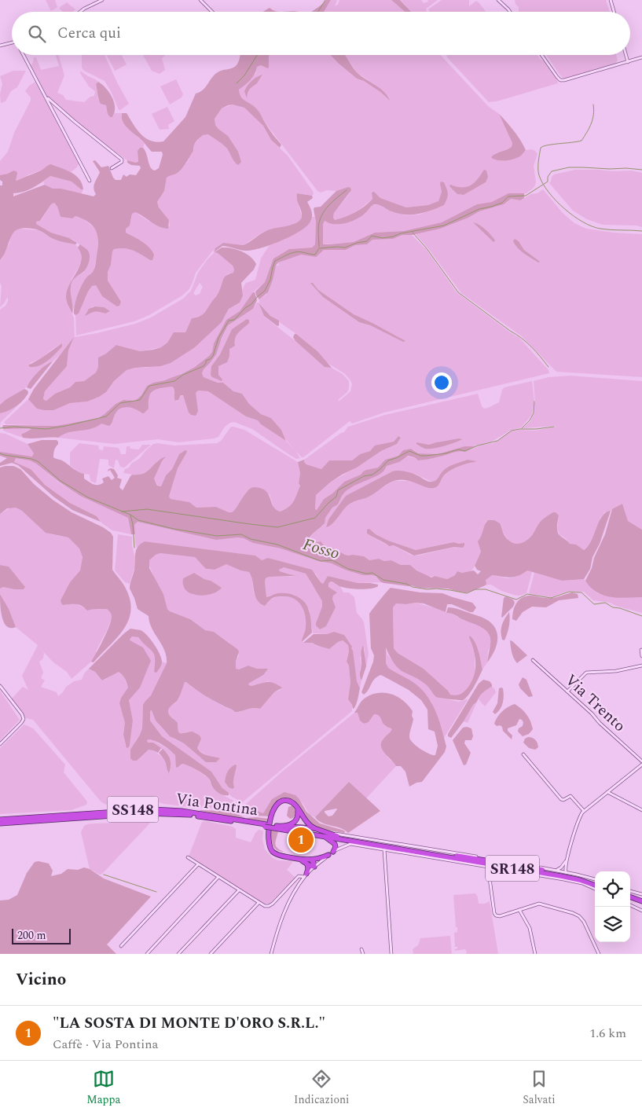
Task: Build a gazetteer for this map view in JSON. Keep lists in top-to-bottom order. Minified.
{"streets":{"highway":["Via Pontina","SS148","SR148"],"street":["Via Trento"]},"crossings":[["Via Pontina","SR148"]],"water":["Fosso"],"scale_bar":"200 m","page":{"search":"Cerca qui","pins":"1","scale":"200 m","heading":"Vicino","list":[{"mark":"1","name":"\"LA SOSTA DI MONTE D'ORO S.R.L.\"","note":"Caffè · Via Pontina","value":"1.6 km"}],"nav":["Mappa","Indicazioni","Salvati"]}}
